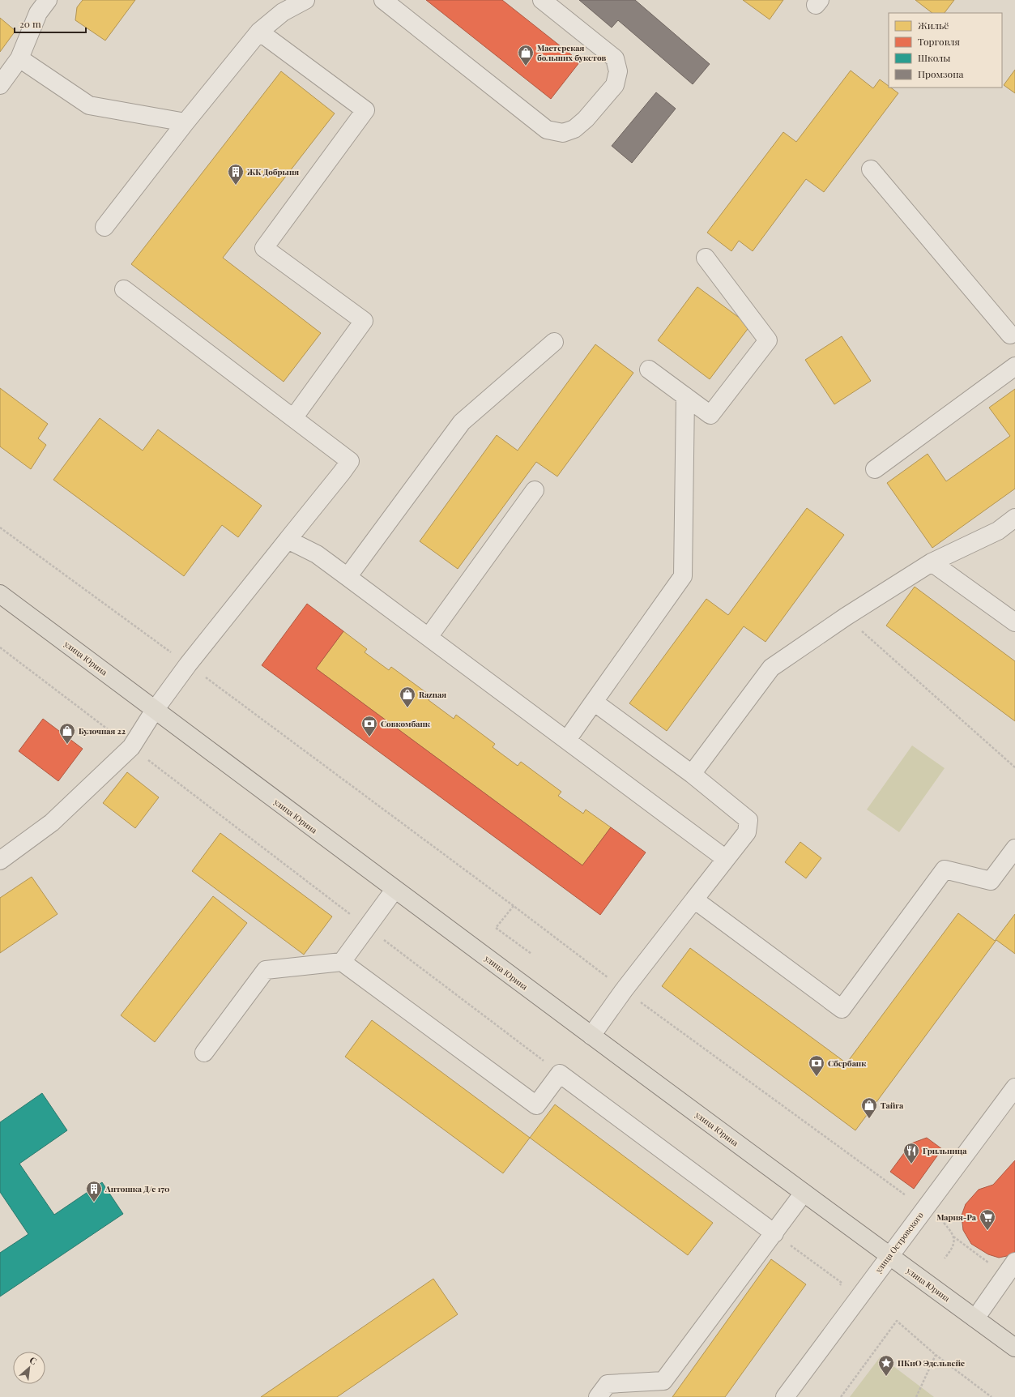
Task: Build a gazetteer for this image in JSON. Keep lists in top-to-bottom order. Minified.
{"streets":{"main road":["улица Юрина"],"street":["улица Островского"]},"crossings":[["улица Юрина","улица Островского"]],"places":{"shop":["Мастерская больших букетов","Raznaя","Булочная 22","Тайга"],"building":["ЖК Добрыня","Антошка Д/с 170"],"bank":["Совкомбанк","Сбербанк"],"restaurant":["Грильница"],"supermarket":["Мария-Ра"],"place":["ПКиО Эдельвейс"]},"legend":["Жильё","Торговля","Школы","Промзона"],"scale_bar":"20 m","north":"top right"}
